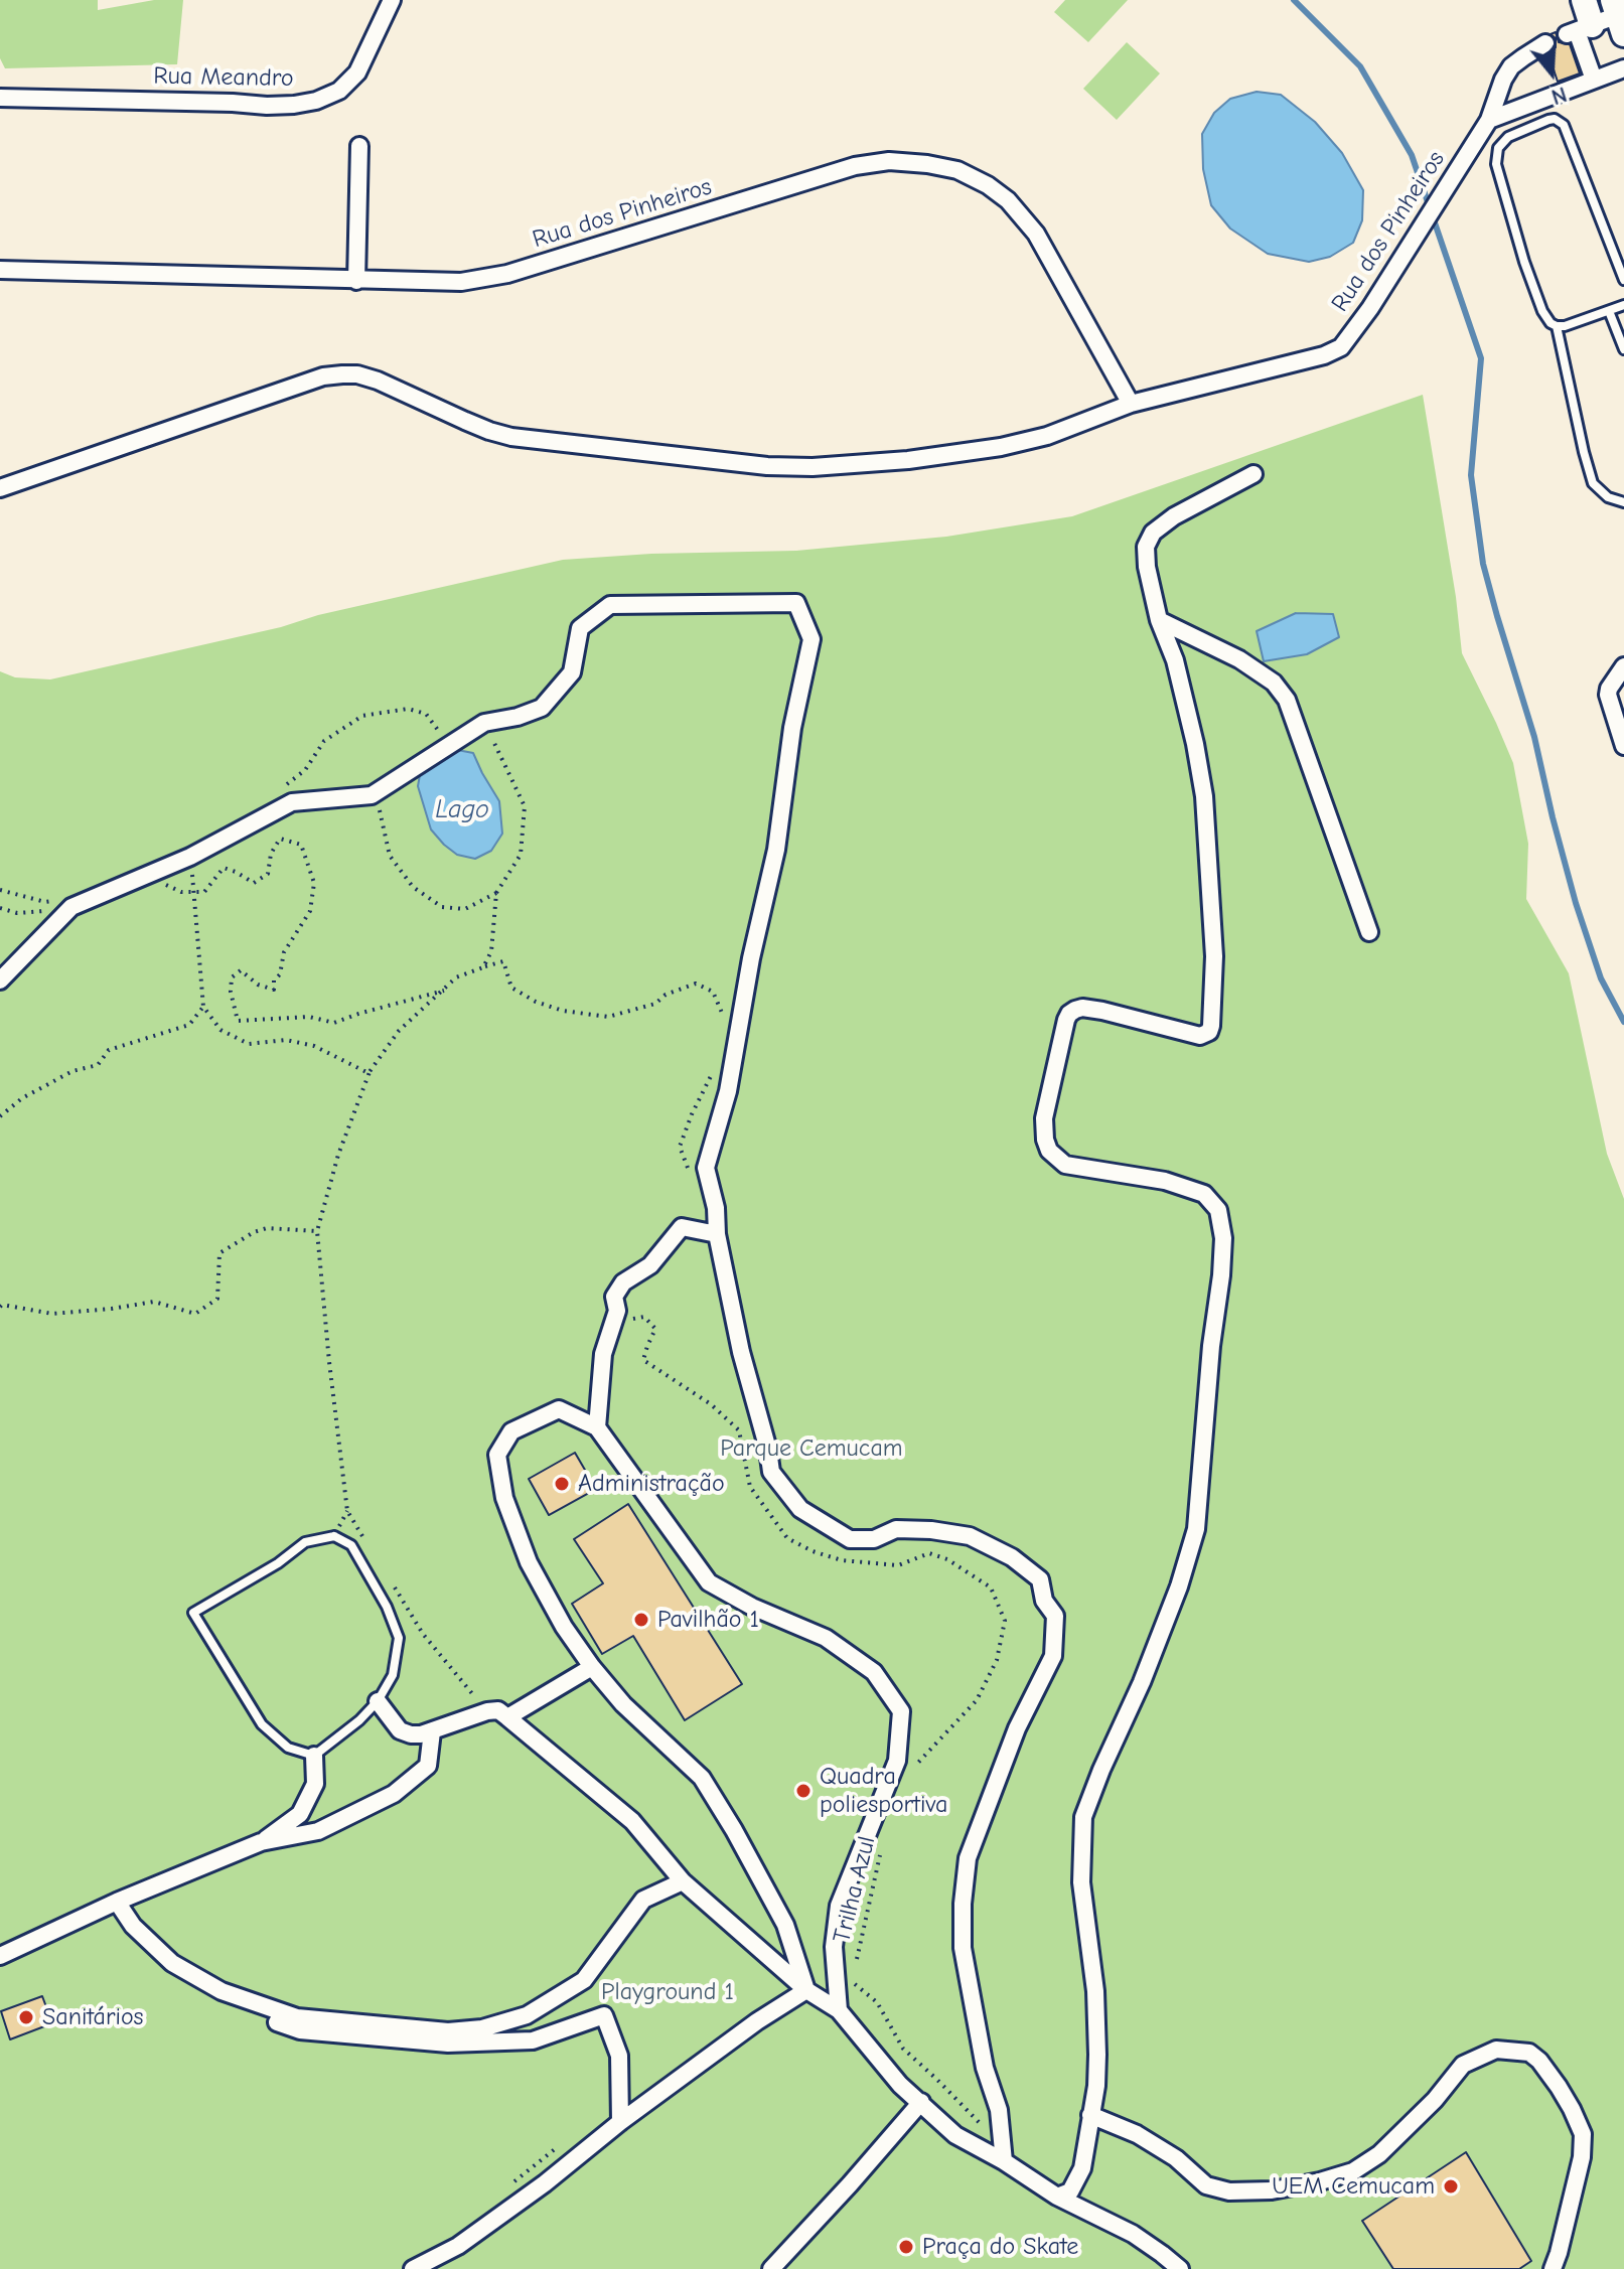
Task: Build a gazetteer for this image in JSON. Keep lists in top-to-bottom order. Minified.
{"streets":{"street":["Rua Meandro","Rua dos Pinheiros"],"path":["Trilha Azul"]},"water":["Lago"],"parks":["Parque Cemucam","Playground 1"],"places":["Administração","Pavilhão 1","Quadra poliesportiva","Sanitários","UEM Cemucam","Praça do Skate"],"north":"bottom"}
